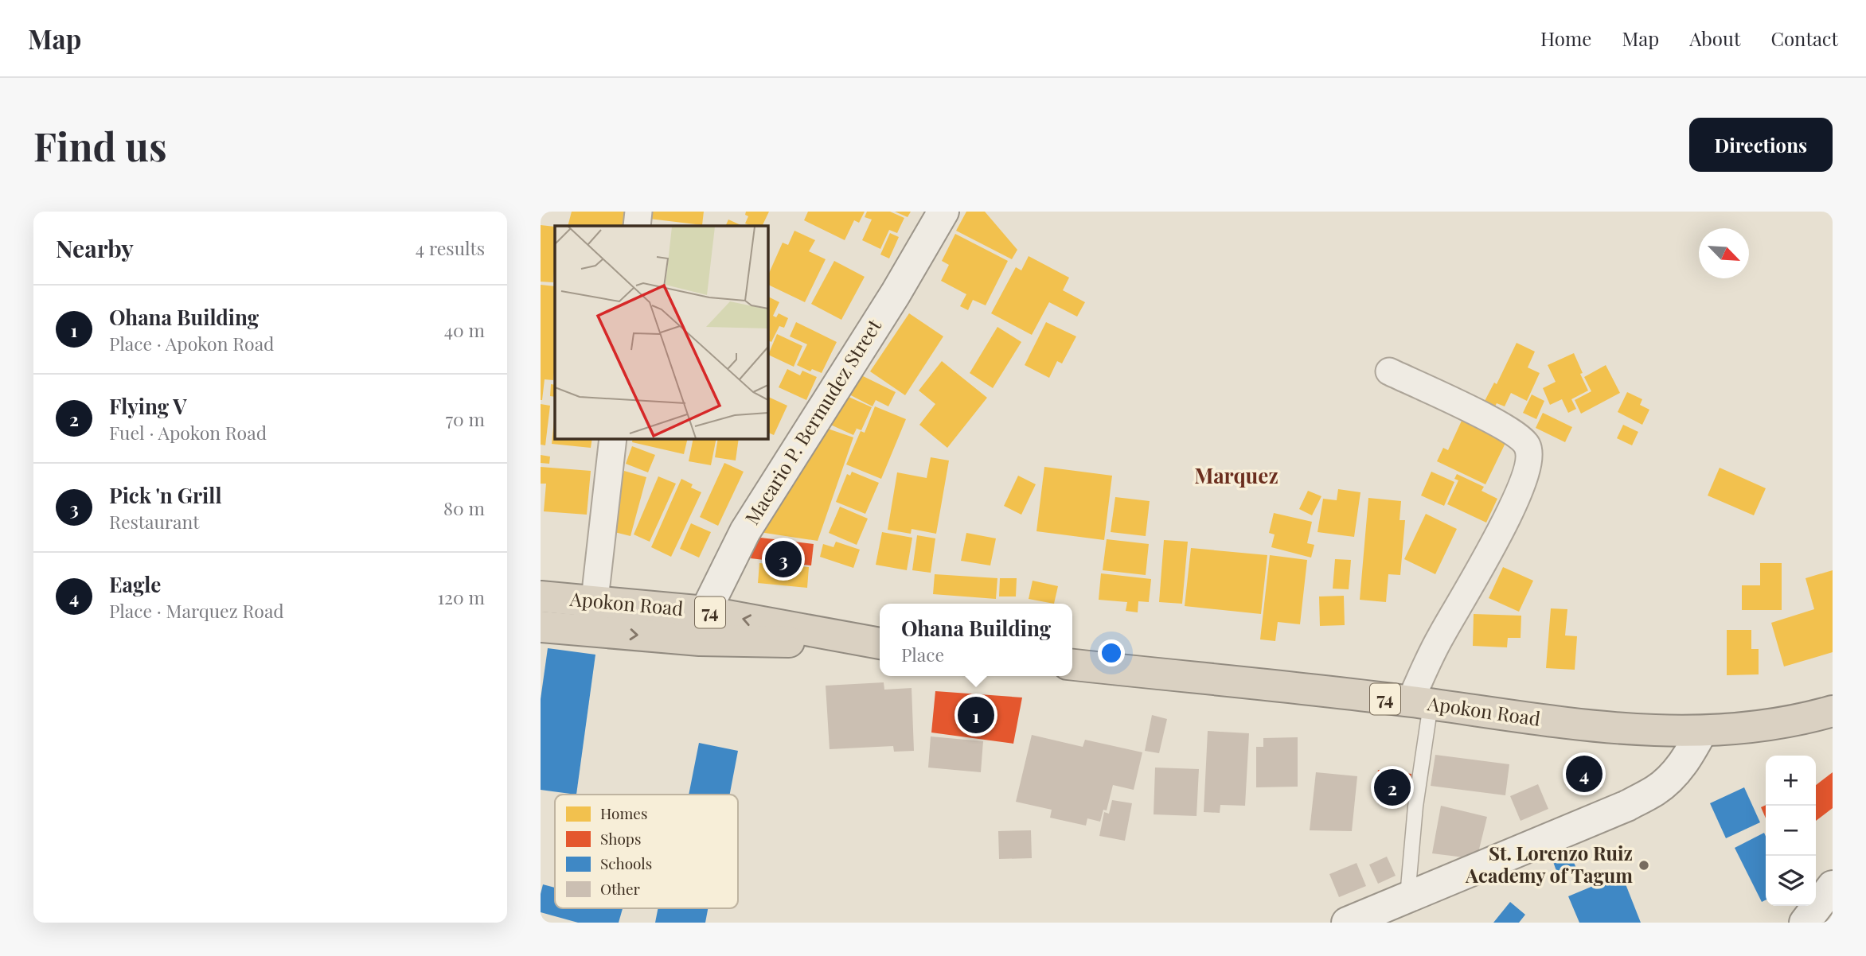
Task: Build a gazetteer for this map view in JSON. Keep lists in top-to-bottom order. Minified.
{"streets":{"highway":["Apokon Road","74"],"main road":["Macario P. Bermudez Street"]},"crossings":[["Macario P. Bermudez Street","Apokon Road"]],"districts":["Marquez"],"places":["St. Lorenzo Ruiz Academy of Tagum"],"legend":["Homes","Shops","Schools","Other"],"north":"bottom right","page":{"header":"Map","nav":["Home","Map","About","Contact"],"buttons":"Directions","title":"Find us","heading":["Nearby","4 results"],"list":[{"mark":"1","name":"Ohana Building","note":"Place · Apokon Road","value":"40 m"},{"mark":"2","name":"Flying V","note":"Fuel · Apokon Road","value":"70 m"},{"mark":"3","name":"Pick 'n Grill","note":"Restaurant","value":"80 m"},{"mark":"4","name":"Eagle","note":"Place · Marquez Road","value":"120 m"}],"pins":["3","1","4","2"],"popup":["Ohana Building","Place"],"map_buttons":["+","−"]}}
